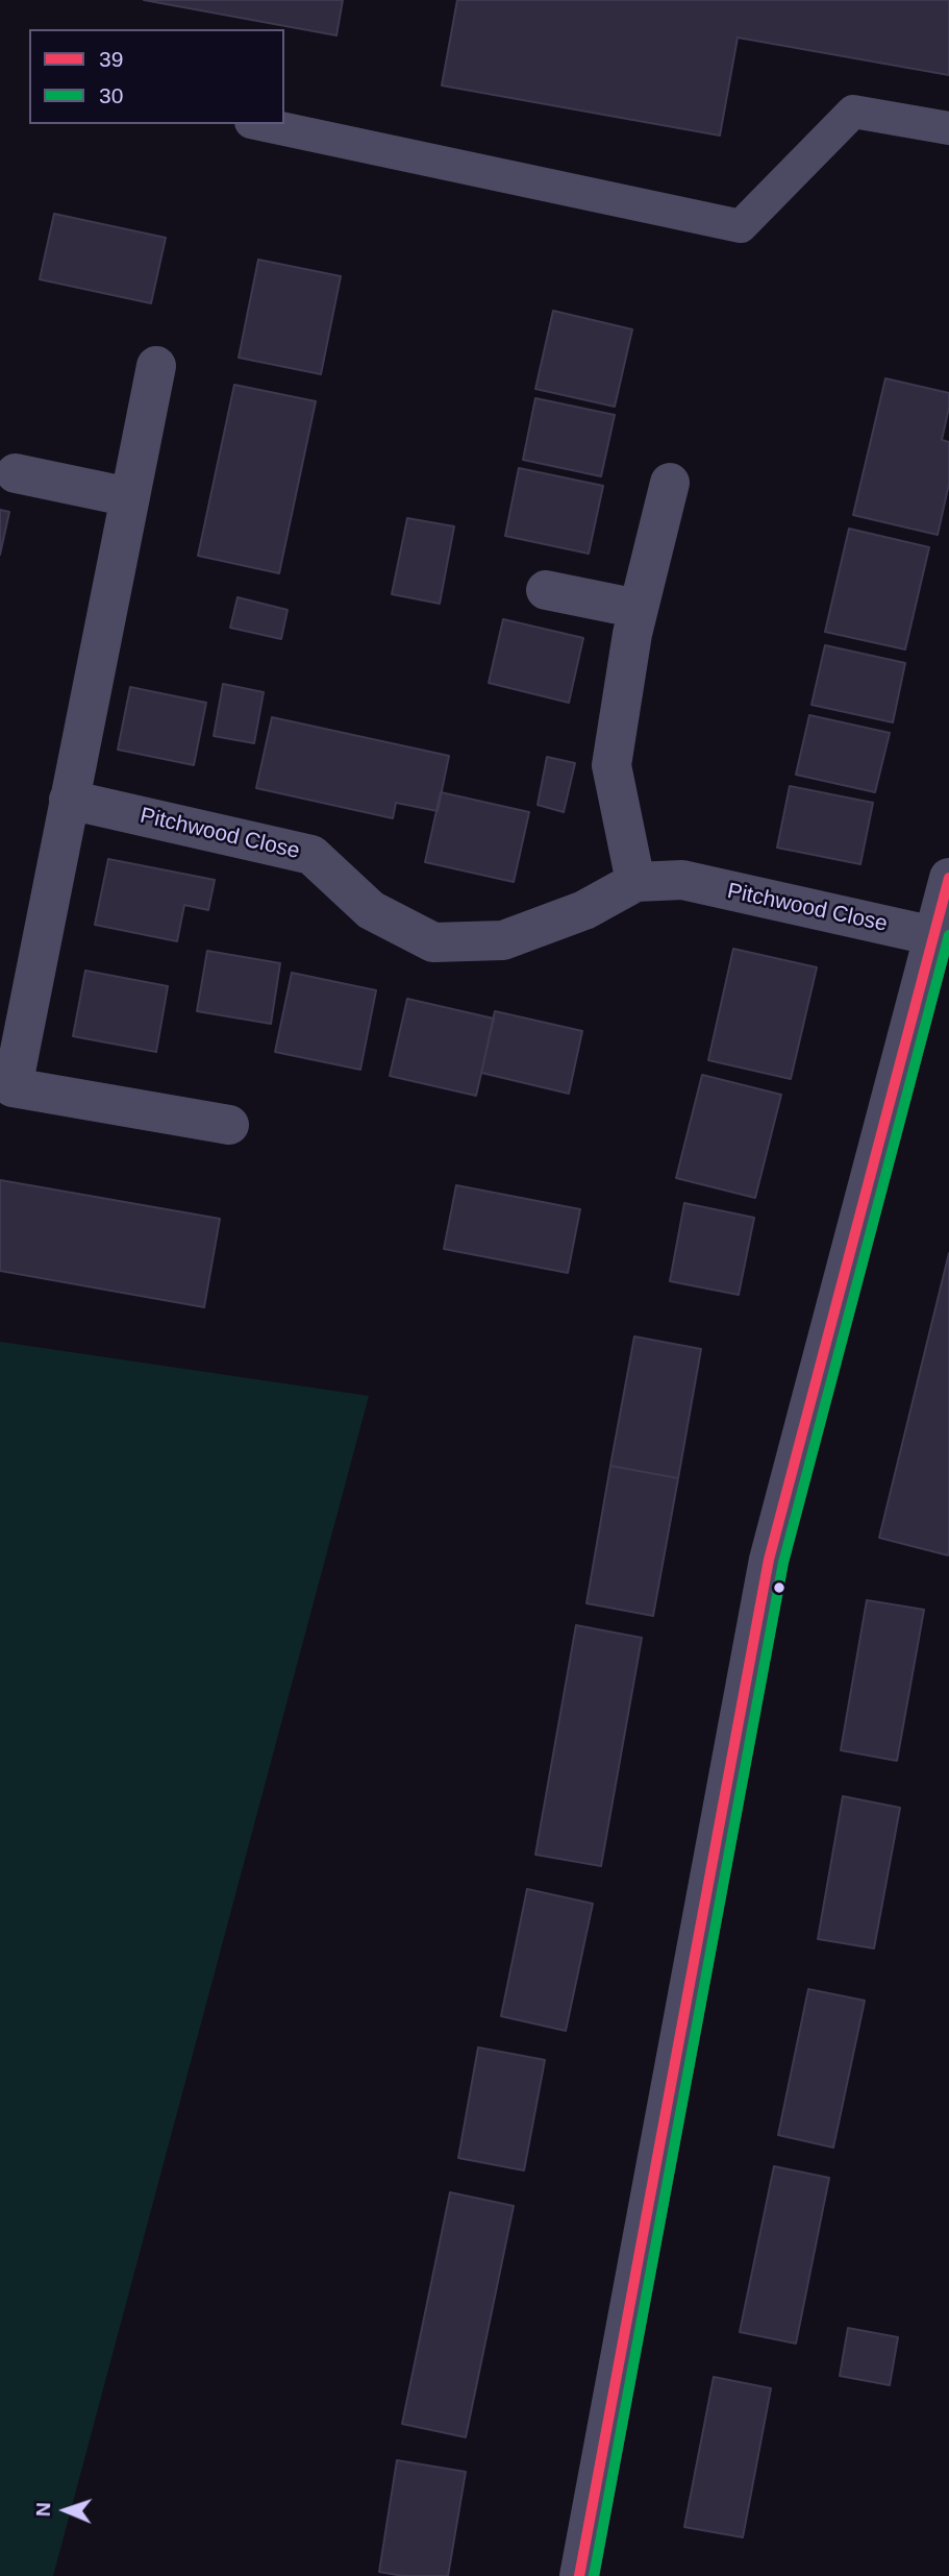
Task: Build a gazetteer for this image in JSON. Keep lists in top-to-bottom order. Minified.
{"streets":{"street":["Pitchwood Close"]},"lines":["transit line 39","transit line 30"],"legend":["39","30"],"north":"left"}
